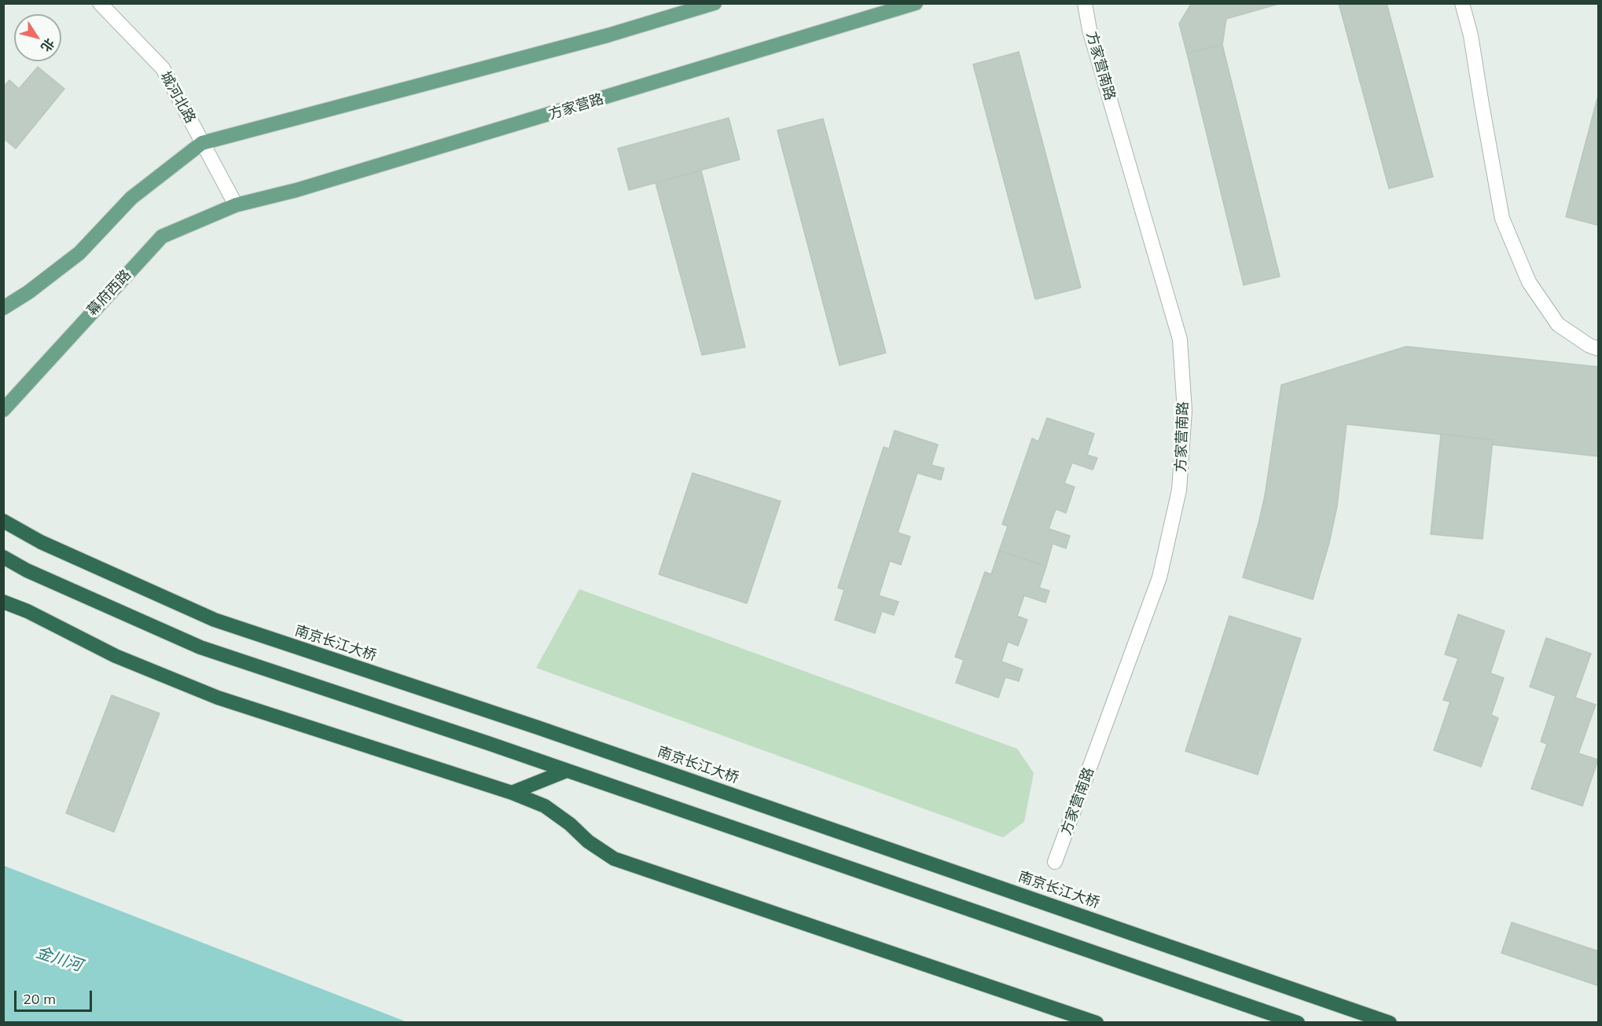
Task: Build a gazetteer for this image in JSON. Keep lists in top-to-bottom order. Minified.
{"streets":{"highway":["南京长江大桥"],"main road":["方家营路","幕府西路"],"street":["方家营南路","城河北路"]},"crossings":[["城河北路","方家营路"],["城河北路","幕府西路"],["方家营路","幕府西路"]],"water":["金川河"],"scale_bar":"20 m","north":"bottom right"}
